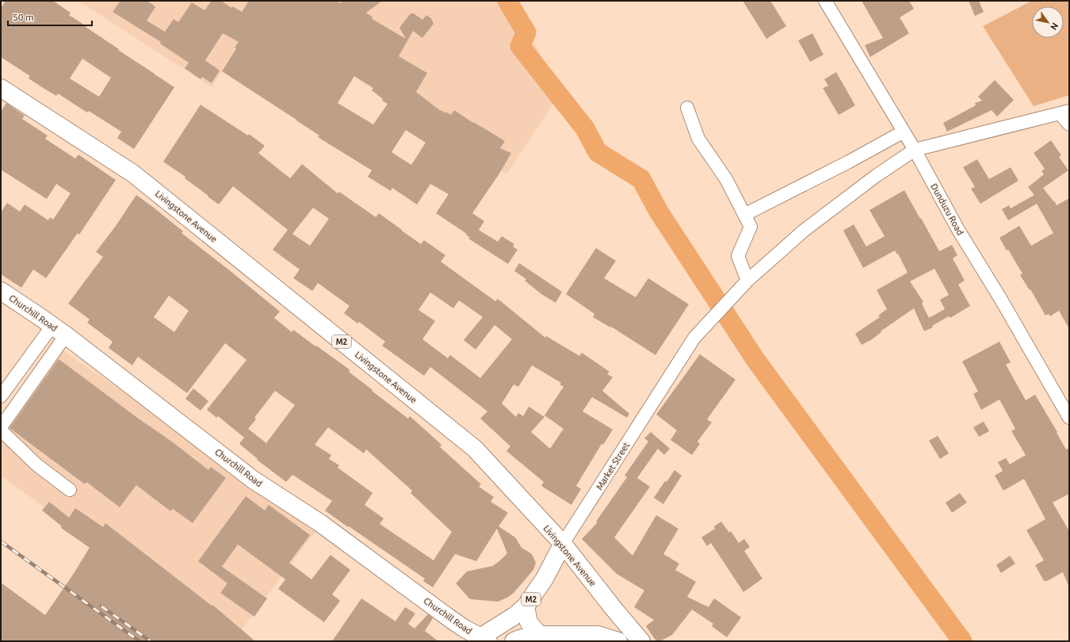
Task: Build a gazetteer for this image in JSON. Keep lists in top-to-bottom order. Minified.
{"streets":{"highway":["Livingstone Avenue","Churchill Road","M2"],"street":["Dunduzu Road","Market Street"]},"crossings":[["Dunduzu Road","Market Street"],["Livingstone Avenue","M2"],["Livingstone Avenue","Market Street"],["Churchill Road","M2"],["M2","Market Street"]],"scale_bar":"50 m","north":"bottom right"}
